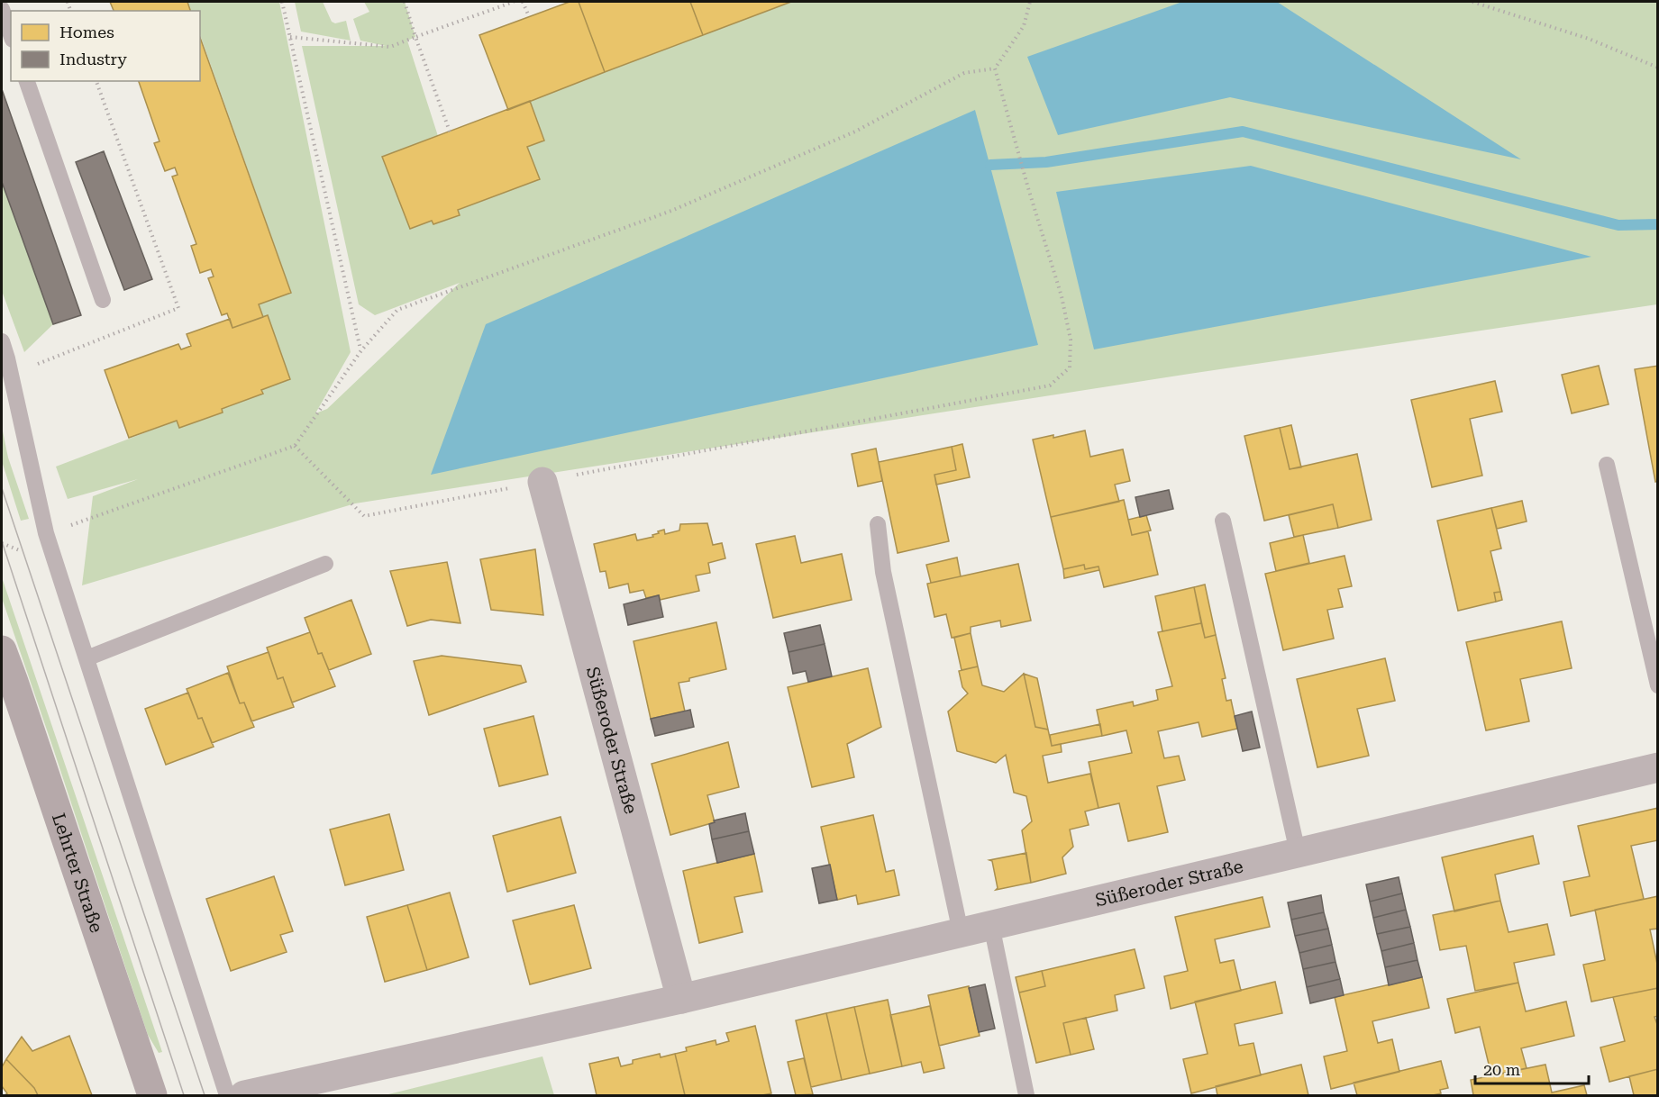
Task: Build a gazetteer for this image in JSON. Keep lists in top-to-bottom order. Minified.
{"streets":{"main road":["Lehrter Straße"],"street":["Süßeroder Straße"]},"legend":["Homes","Industry"],"scale_bar":"20 m"}
